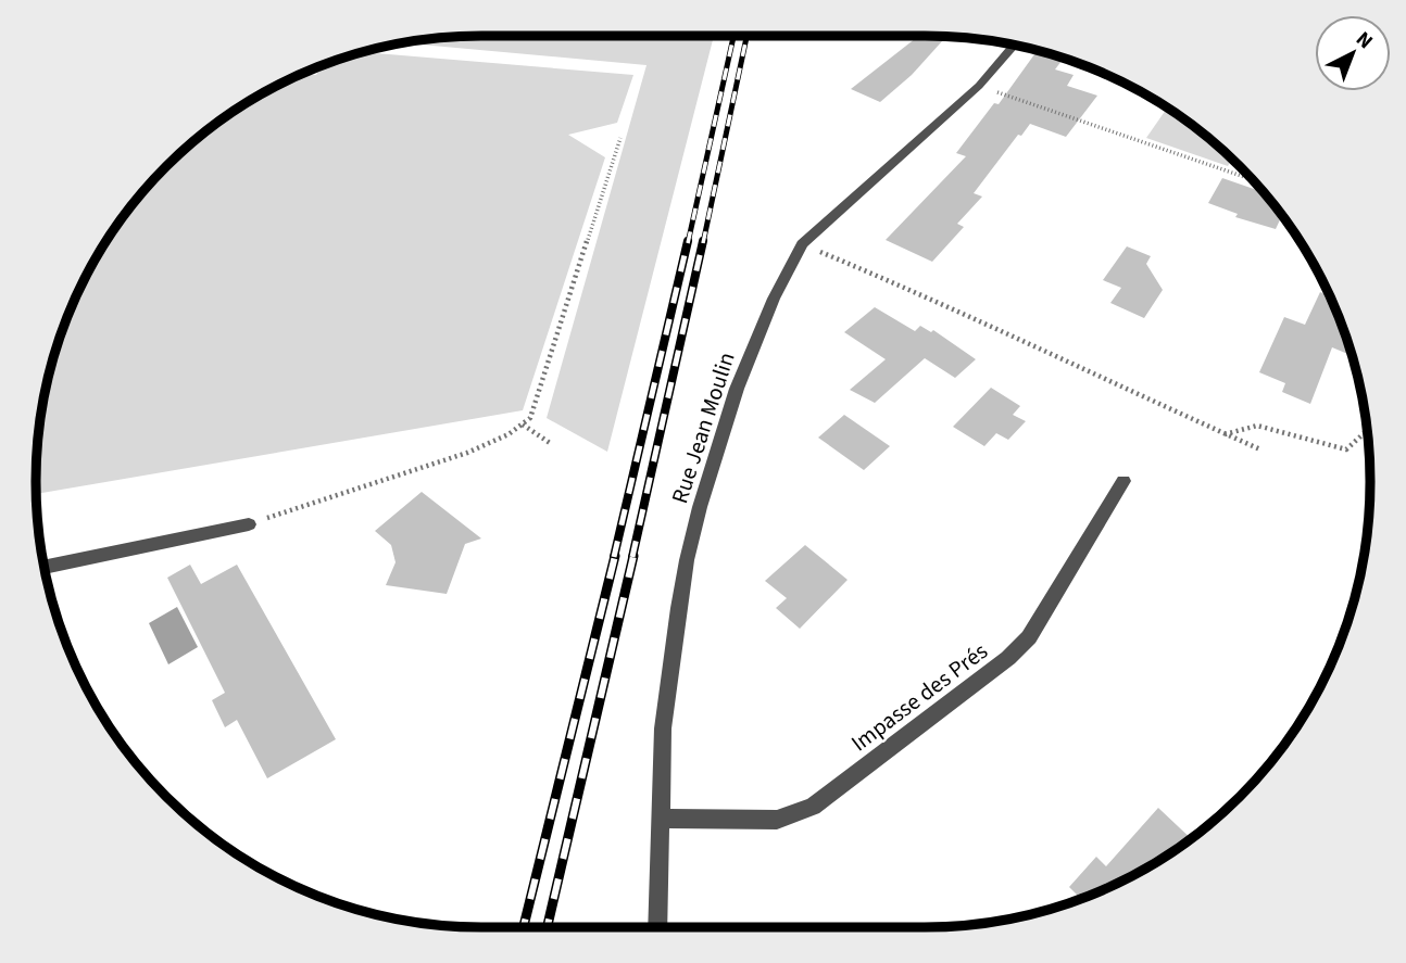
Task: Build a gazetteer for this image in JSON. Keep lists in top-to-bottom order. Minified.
{"streets":{"street":["Rue Jean Moulin","Impasse des Prés"]},"crossings":[["Rue Jean Moulin","Impasse des Prés"]],"north":"top right"}
